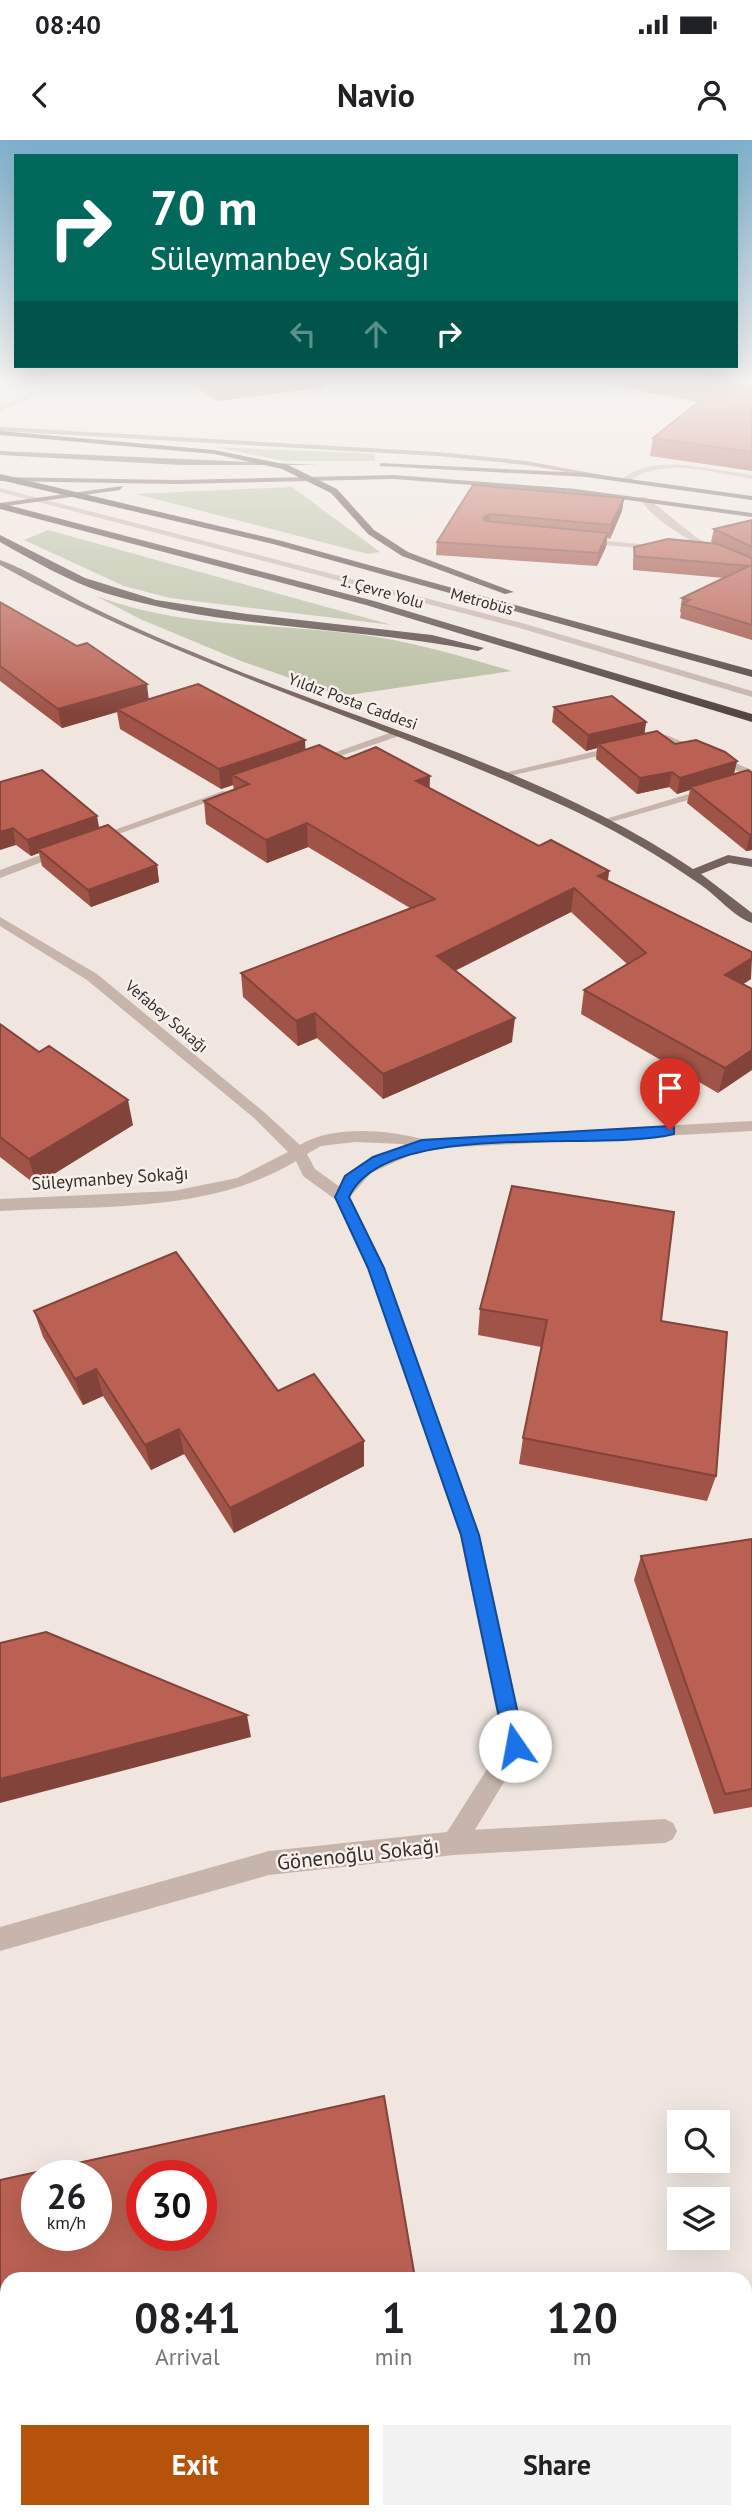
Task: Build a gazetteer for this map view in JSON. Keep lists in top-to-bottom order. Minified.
{"streets":{"highway":["1. Çevre Yolu"],"main road":["Yıldız Posta Caddesi"],"street":["Metrobüs","Vefabey Sokağı","Süleymanbey Sokağı","Gönenoğlu Sokağı"]},"crossings":[["Vefabey Sokağı","Süleymanbey Sokağı"],["Süleymanbey Sokağı","Gönenoğlu Sokağı"]],"page":{"status":"08:40","header":"Navio","turn":["70 m","Süleymanbey Sokağı"],"speed":"26 km/h","limit":"30","eta":["08:41","Arrival","1","min","120","m"],"buttons":["Exit","Share"]}}
